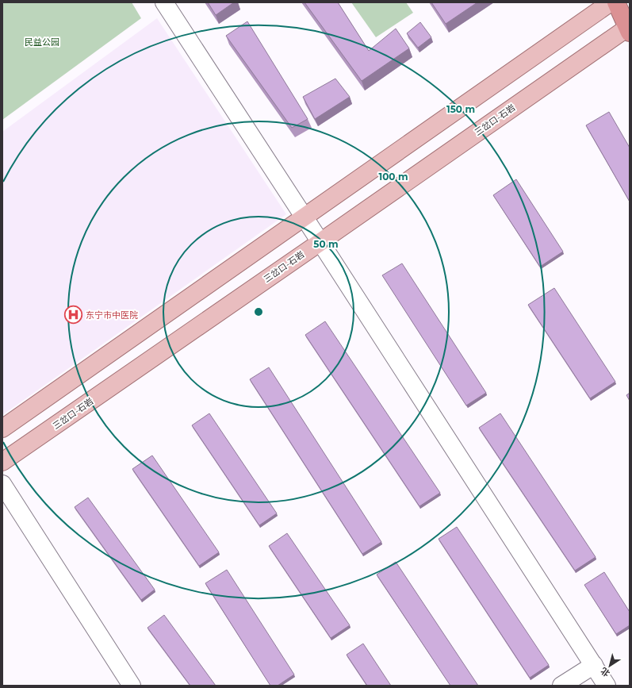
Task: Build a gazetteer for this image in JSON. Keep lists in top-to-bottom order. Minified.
{"streets":{"highway":["三岔口-石岩"]},"parks":["民益公园"],"places":{"hospital":["东宁市中医院"]},"north":"bottom left","rings":["150 m","100 m","50 m"]}
